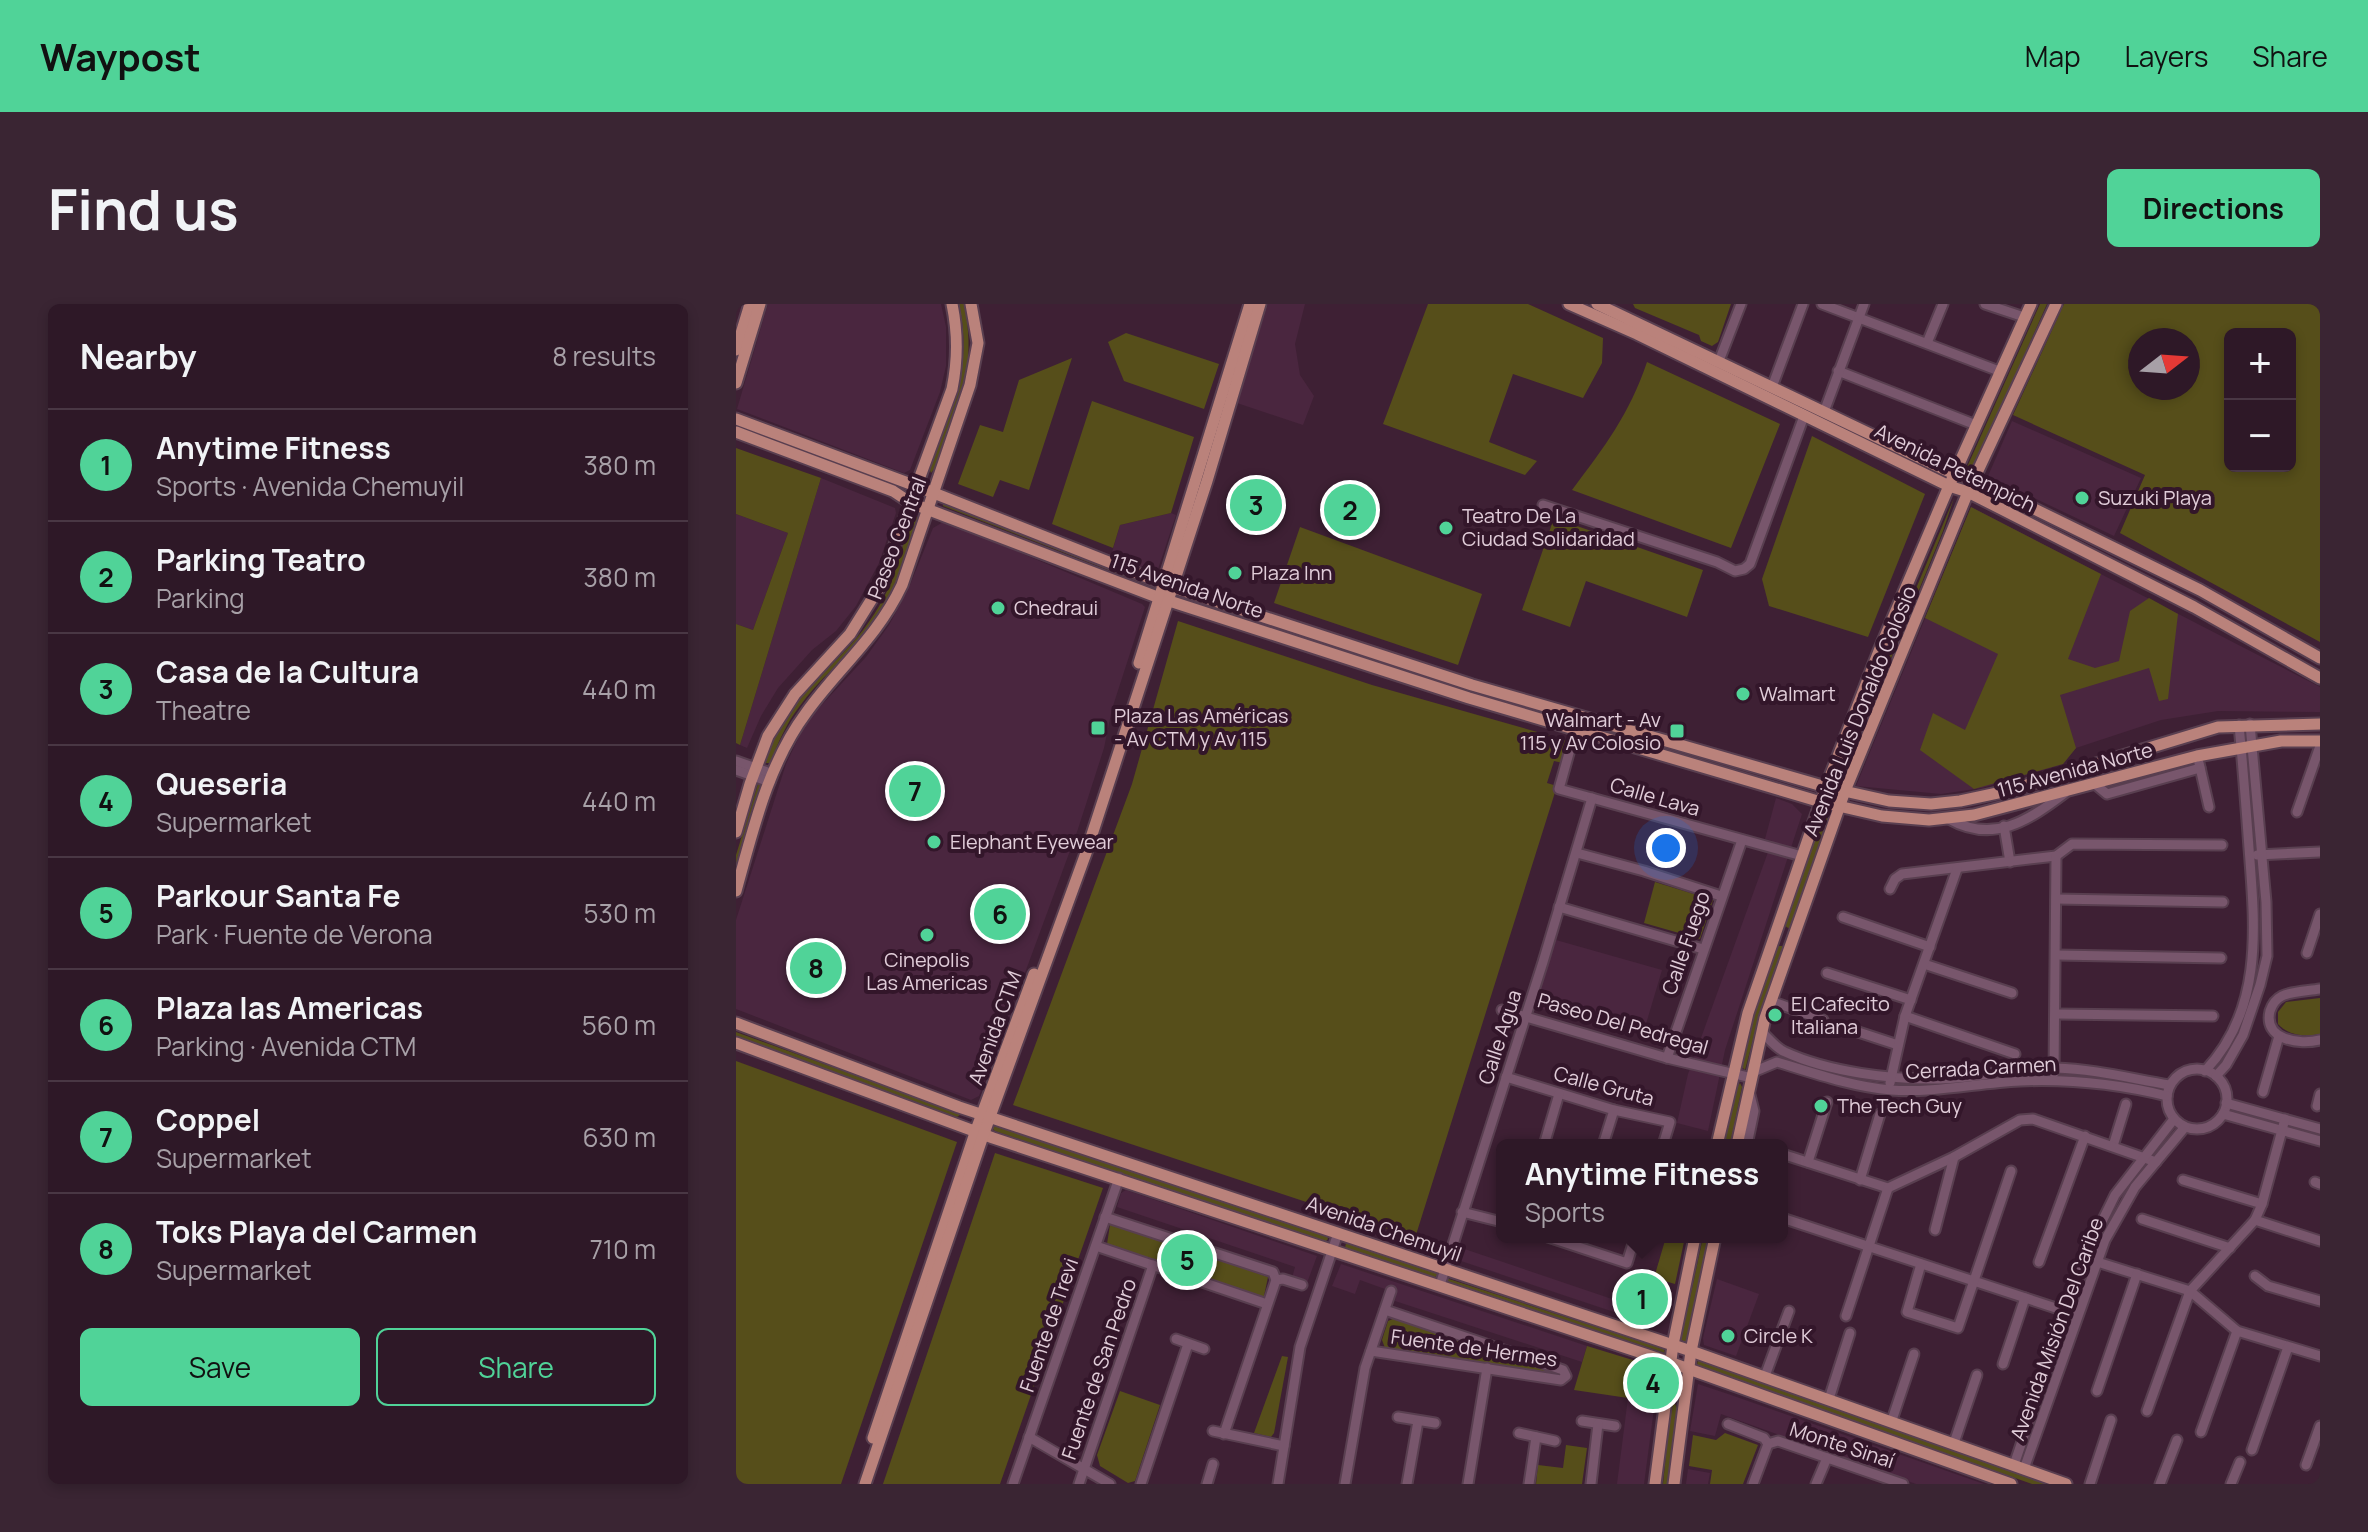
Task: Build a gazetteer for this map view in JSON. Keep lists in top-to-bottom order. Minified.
{"streets":{"main road":["Avenida Petempich","Paseo Central","115 Avenida Norte","Avenida Luis Donaldo Colosio","Avenida CTM","Avenida Chemuyil"],"street":["Calle Lava","Calle Fuego","Paseo Del Pedregal","Calle Agua","Cerrada Carmen","Calle Gruta","Fuente de Trevi","Avenida Misión Del Caribe","Fuente de Hermes","Fuente de San Pedro","Monte Sinaí"]},"crossings":[["Avenida Petempich","Avenida Luis Donaldo Colosio"],["Paseo Central","115 Avenida Norte"],["115 Avenida Norte","Avenida Luis Donaldo Colosio"],["115 Avenida Norte","Calle Lava"],["115 Avenida Norte","Avenida CTM"],["Avenida Luis Donaldo Colosio","Calle Lava"],["Avenida Luis Donaldo Colosio","Paseo Del Pedregal"],["Avenida Luis Donaldo Colosio","Cerrada Carmen"],["Calle Lava","Calle Fuego"],["Calle Lava","Calle Agua"],["Calle Fuego","Paseo Del Pedregal"],["Paseo Del Pedregal","Calle Agua"],["Paseo Del Pedregal","Cerrada Carmen"],["Avenida CTM","Avenida Chemuyil"],["Calle Agua","Calle Gruta"],["Calle Agua","Avenida Chemuyil"],["Cerrada Carmen","Avenida Misión Del Caribe"],["Avenida Chemuyil","Fuente de Trevi"],["Avenida Chemuyil","Avenida Misión Del Caribe"]],"places":{"other":["Suzuki Playa","Teatro De La Ciudad Solidaridad","Plaza Inn","Chedraui","Walmart","Elephant Eyewear","Cinepolis Las Americas","El Cafecito Italiana","The Tech Guy","Circle K"],"transit":["Plaza Las Américas - Av CTM y Av 115","Walmart - Av 115 y Av Colosio"]},"north":"right","page":{"header":"Waypost","nav":["Map","Layers","Share"],"buttons":["Directions",["Save","Share"]],"title":"Find us","heading":["Nearby","8 results"],"map_buttons":["+","−"],"list":[{"mark":"1","name":"Anytime Fitness","note":"Sports · Avenida Chemuyil","value":"380 m"},{"mark":"2","name":"Parking Teatro","note":"Parking","value":"380 m"},{"mark":"3","name":"Casa de la Cultura","note":"Theatre","value":"440 m"},{"mark":"4","name":"Queseria","note":"Supermarket","value":"440 m"},{"mark":"5","name":"Parkour Santa Fe","note":"Park · Fuente de Verona","value":"530 m"},{"mark":"6","name":"Plaza las Americas","note":"Parking · Avenida CTM","value":"560 m"},{"mark":"7","name":"Coppel","note":"Supermarket","value":"630 m"},{"mark":"8","name":"Toks Playa del Carmen","note":"Supermarket","value":"710 m"}],"pins":["3","2","7","6","8","5","1","4"],"popup":["Anytime Fitness","Sports"]}}
